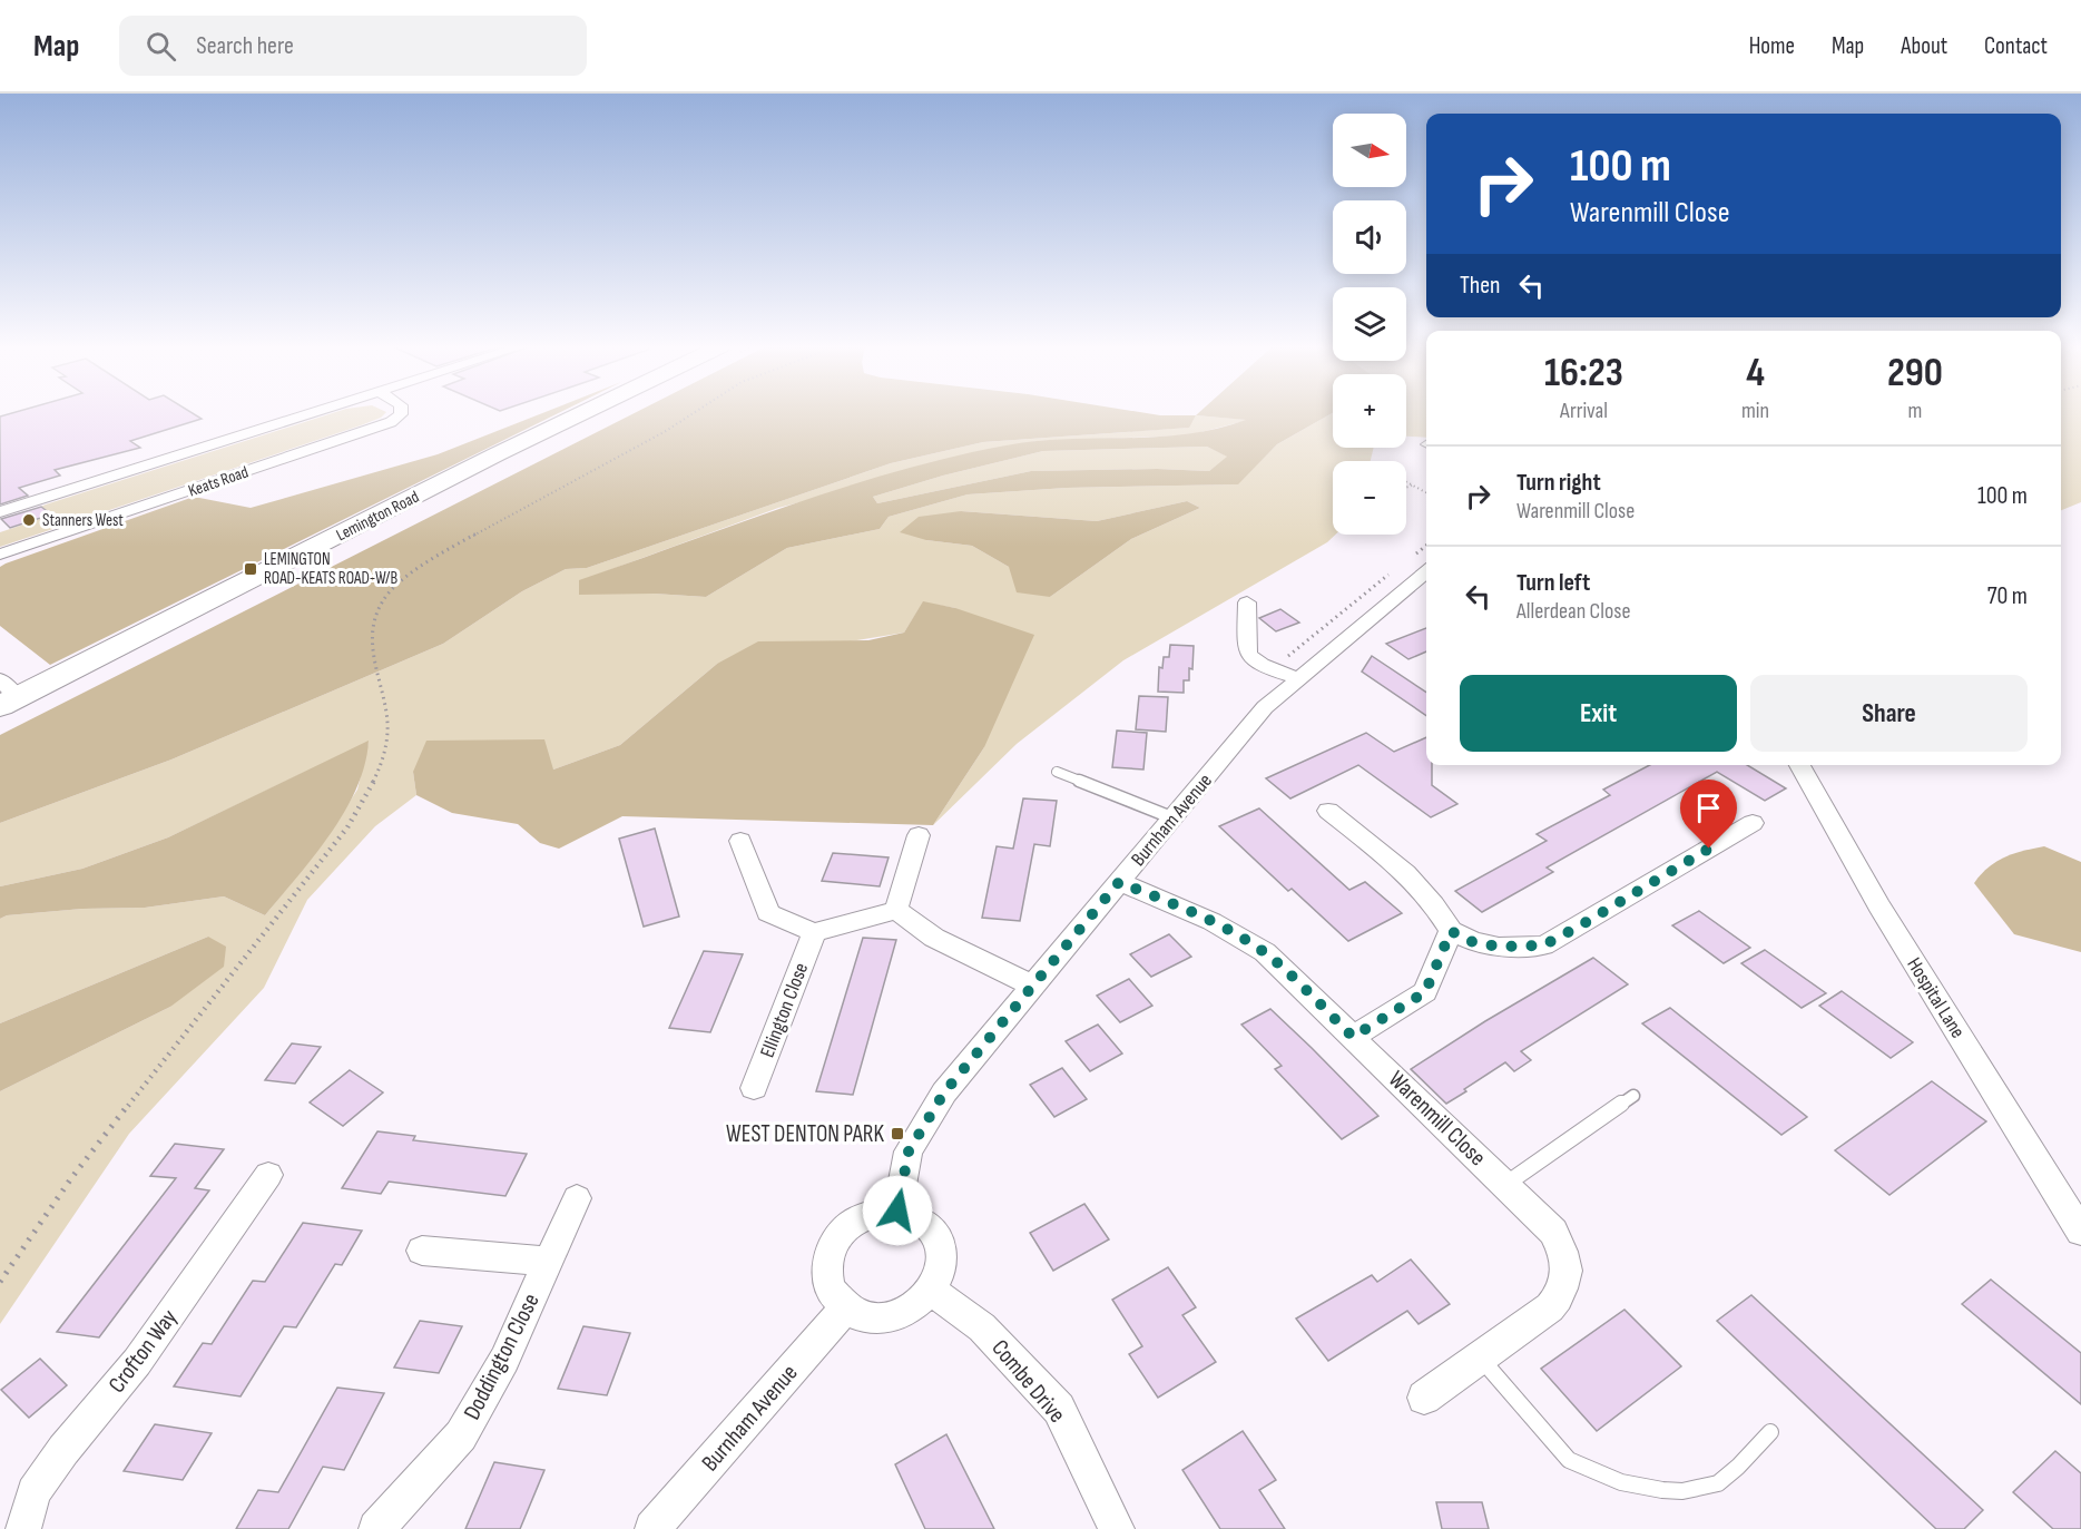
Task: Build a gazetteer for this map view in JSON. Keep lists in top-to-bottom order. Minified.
{"streets":{"main road":["Lemington Road"],"street":["Keats Road","Burnham Avenue","Hospital Lane","Ellington Close","Warenmill Close","Crofton Way","Doddington Close","Combe Drive"]},"crossings":[["Burnham Avenue","Warenmill Close"],["Burnham Avenue","Combe Drive"]],"places":{"other":["Stanners West"],"transit":["LEMINGTON ROAD-KEATS ROAD-W/B","WEST DENTON PARK"]},"north":"right","page":{"header":"Map","search":"Search here","nav":["Home","Map","About","Contact"],"map_buttons":["+","−"],"turn":["100 m","Warenmill Close"],"then":"Then","eta":["16:23","Arrival","4","min","290","m"],"list":[{"name":"Turn right","note":"Warenmill Close","value":"100 m"},{"name":"Turn left","note":"Allerdean Close","value":"70 m"}],"buttons":["Exit","Share"]}}
